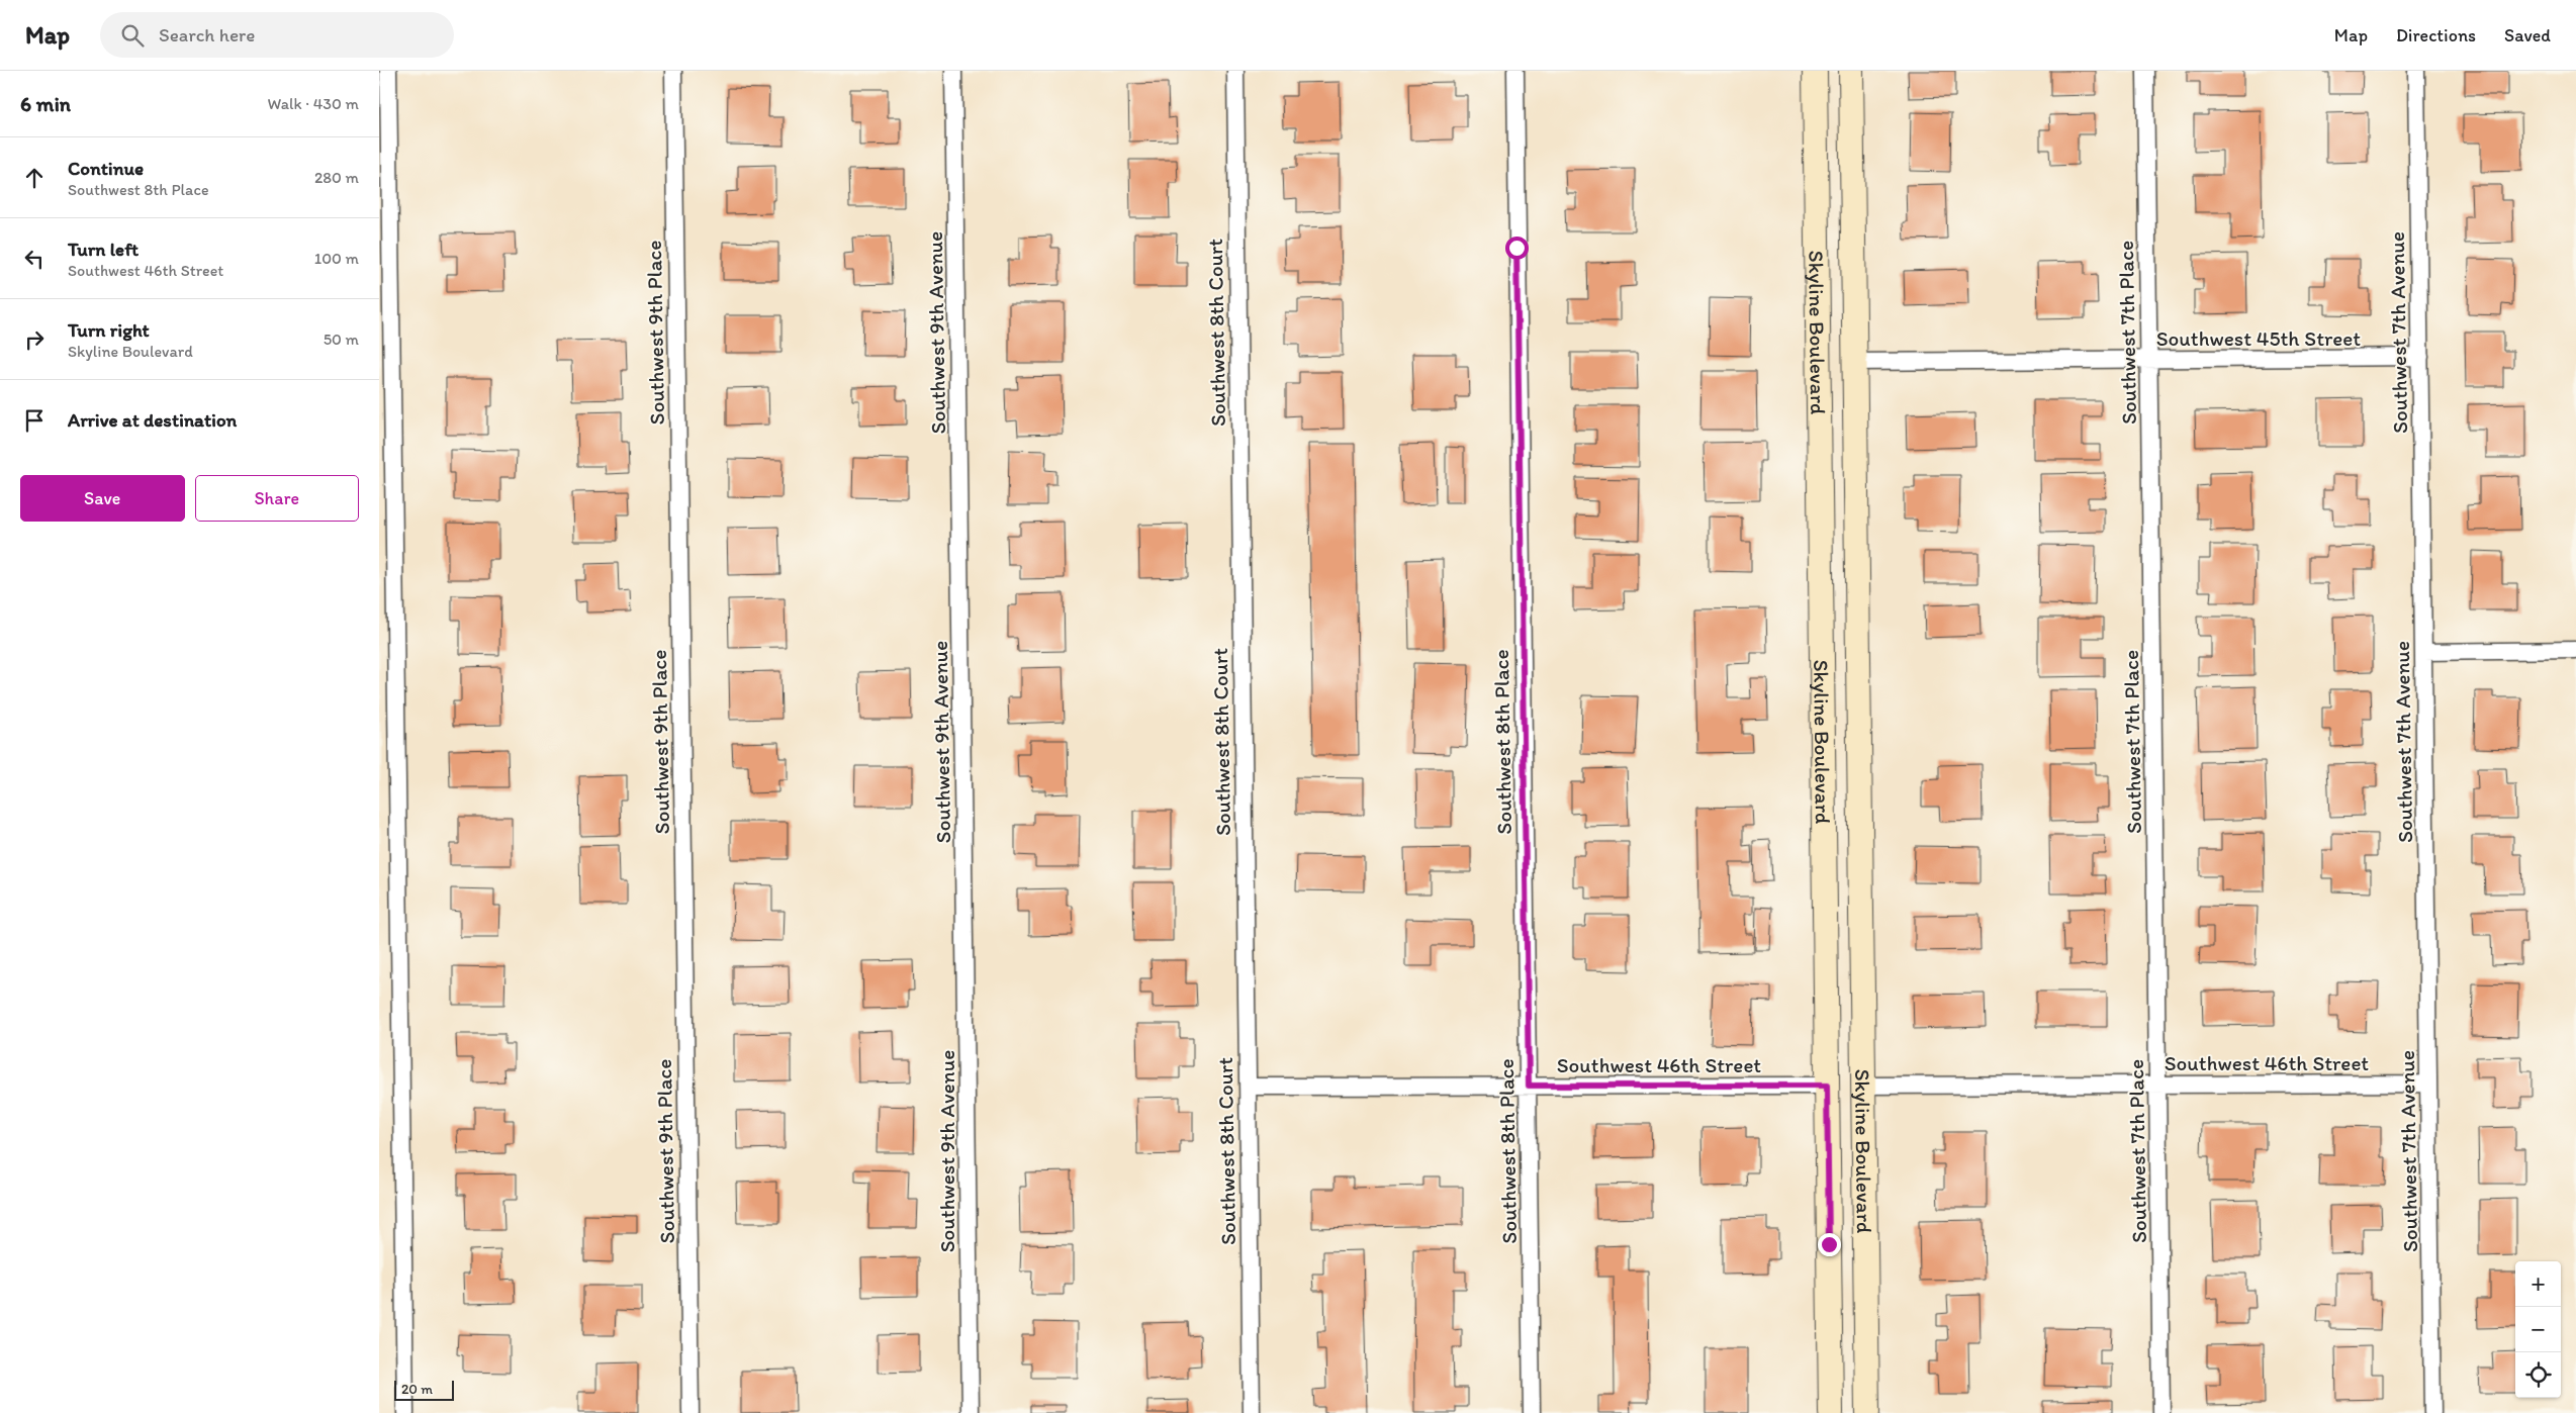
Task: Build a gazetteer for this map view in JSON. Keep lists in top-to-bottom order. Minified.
{"streets":{"street":["Southwest 9th Place","Southwest 9th Avenue","Southwest 8th Court","Skyline Boulevard","Southwest 7th Place","Southwest 7th Avenue","Southwest 45th Street","Southwest 8th Place","Southwest 46th Street"]},"crossings":[["Southwest 8th Court","Southwest 46th Street"],["Skyline Boulevard","Southwest 45th Street"],["Skyline Boulevard","Southwest 46th Street"],["Southwest 7th Place","Southwest 45th Street"],["Southwest 7th Place","Southwest 46th Street"],["Southwest 7th Avenue","Southwest 45th Street"],["Southwest 7th Avenue","Southwest 46th Street"],["Southwest 8th Place","Southwest 46th Street"]],"scale_bar":"20 m","page":{"header":"Map","search":"Search here","nav":["Map","Directions","Saved"],"heading":["6 min","Walk · 430 m"],"list":[["Continue","Southwest 8th Place","280 m"],["Turn left","Southwest 46th Street","100 m"],["Turn right","Skyline Boulevard","50 m"],"Arrive at destination"],"buttons":["Save","Share"],"map_buttons":["+","−"],"scale":"20 m"}}
